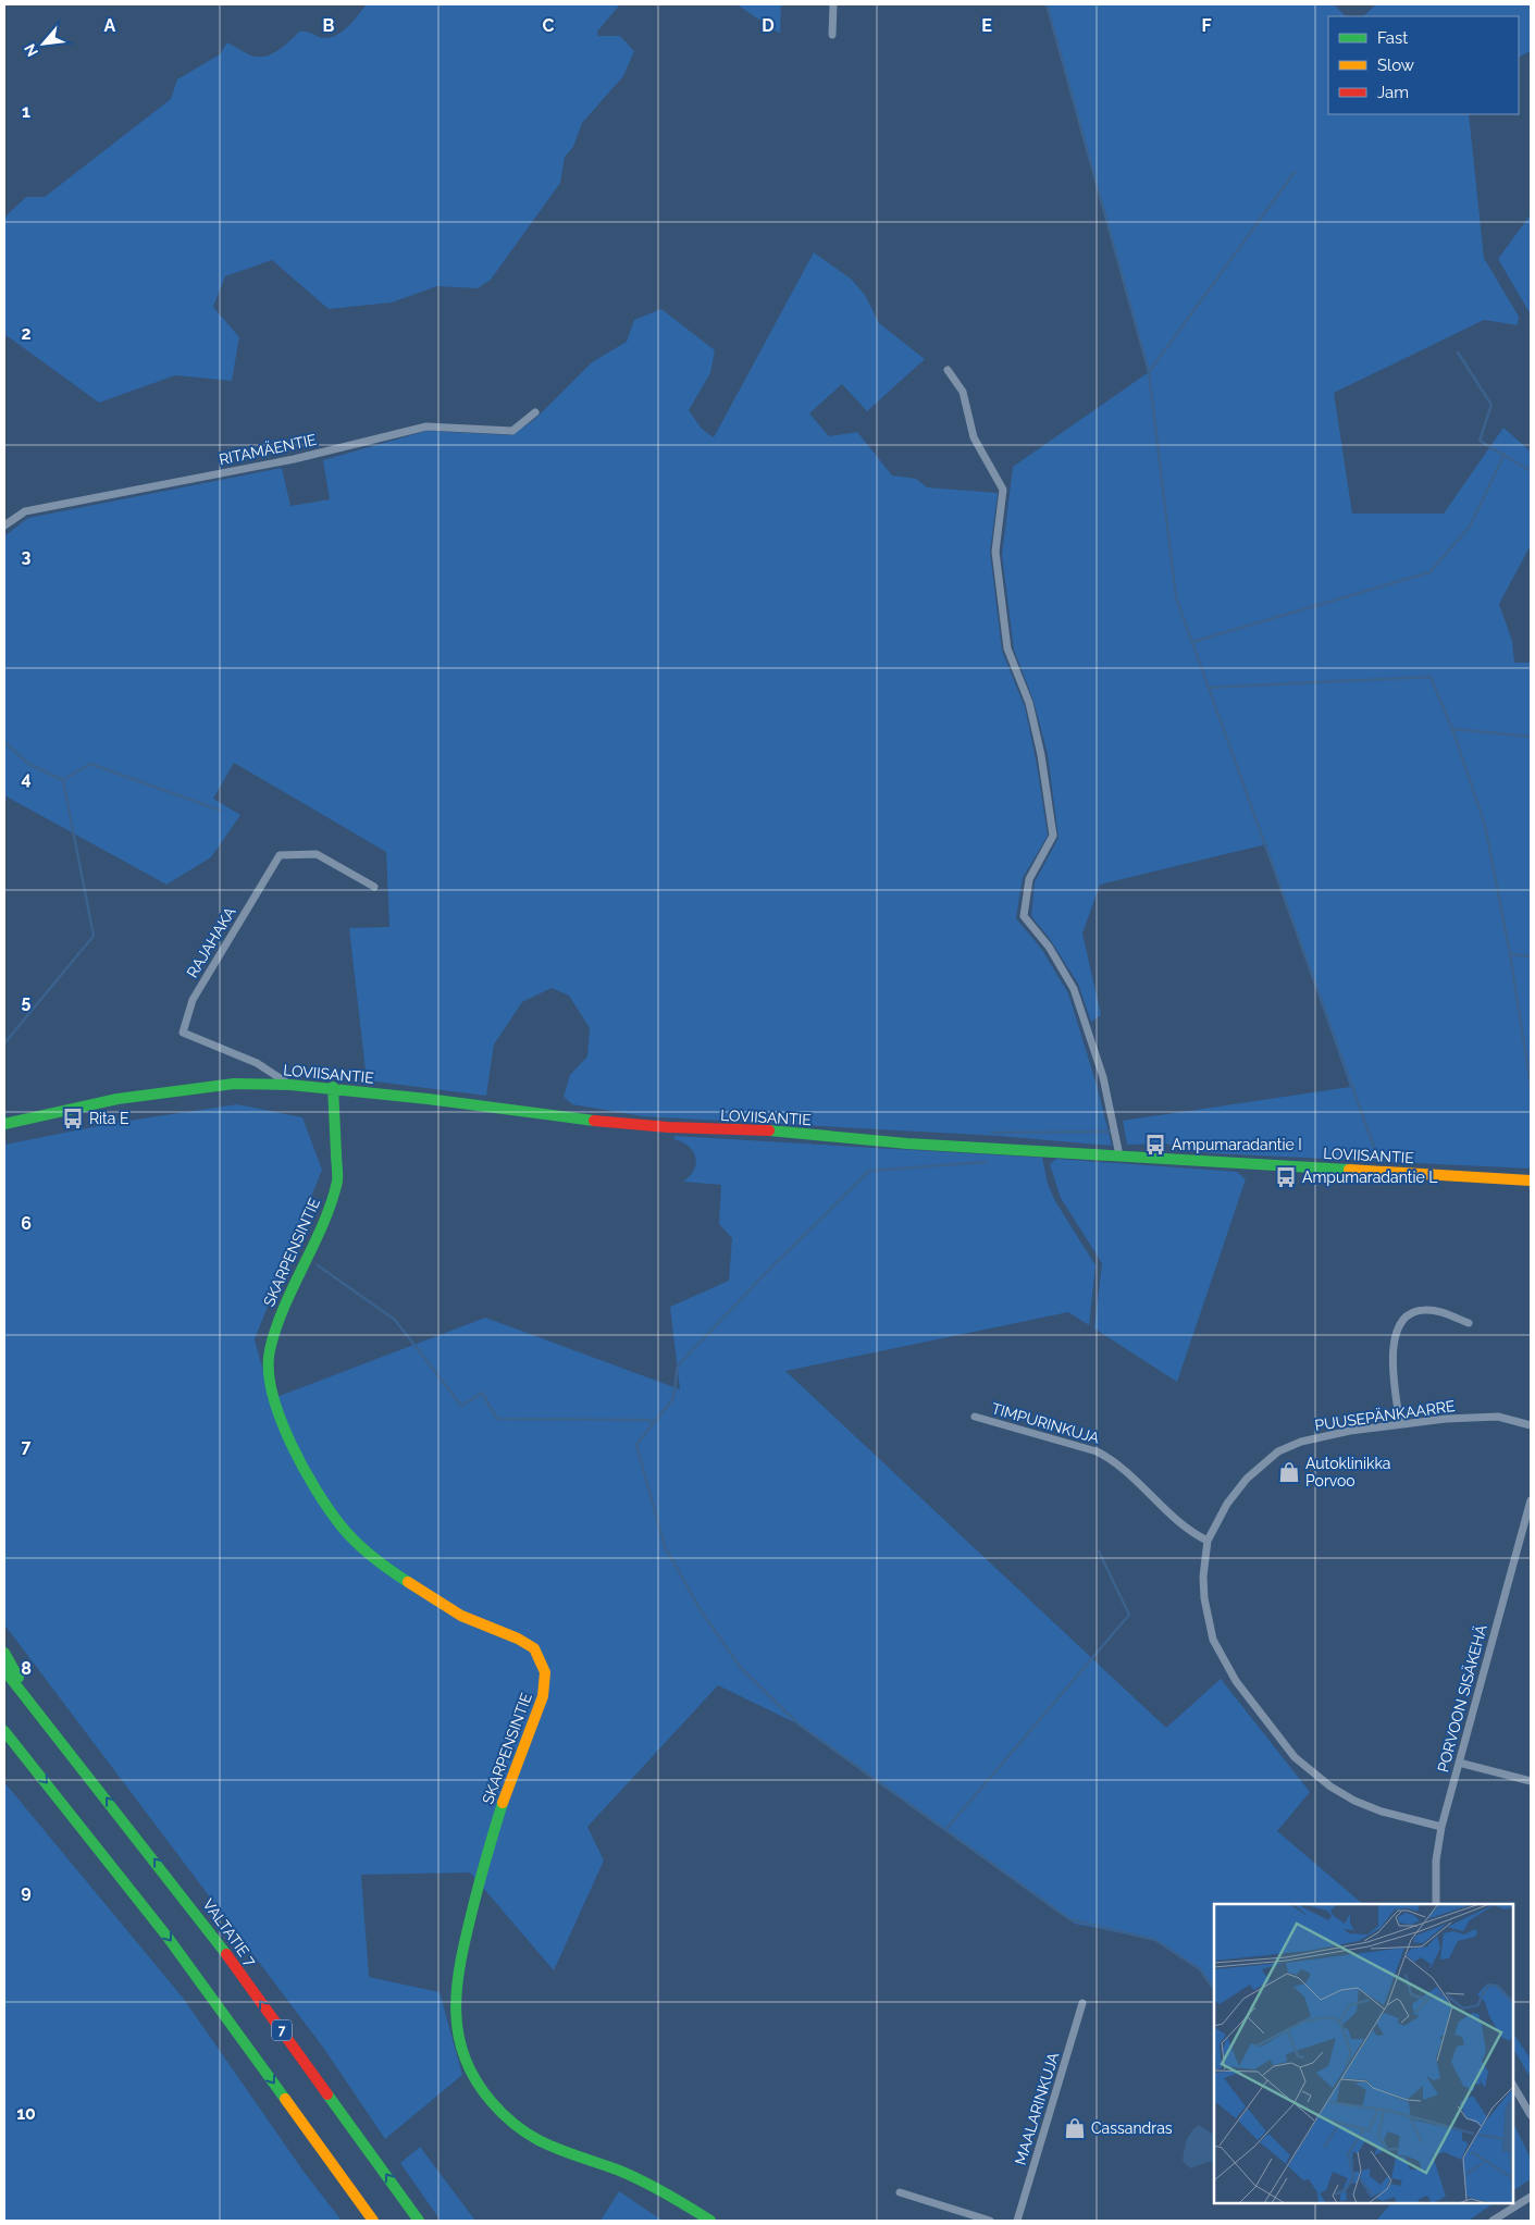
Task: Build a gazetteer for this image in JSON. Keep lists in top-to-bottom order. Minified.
{"streets":{"main road":["LOVIISANTIE","SKARPENSINTIE","VALTATIE 7","7"],"street":["RITAMÄENTIE","RAJAHAKA","PUUSEPÄNKAARRE","TIMPURINKUJA","PORVOON SISÄKEHÄ","MAALARINKUJA"]},"crossings":[["RAJAHAKA","LOVIISANTIE"],["LOVIISANTIE","SKARPENSINTIE"],["PUUSEPÄNKAARRE","TIMPURINKUJA"],["PUUSEPÄNKAARRE","PORVOON SISÄKEHÄ"]],"places":{"bus stop":["Rita E","Ampumaradantie I","Ampumaradantie L"],"shop":["Autoklinikka Porvoo","Cassandras"]},"legend":["Fast","Slow","Jam"],"north":"bottom left","grid":{"columns":["A","B","C","D","E","F"],"rows":["1","2","3","4","5","6","7","8","9","10"]}}
